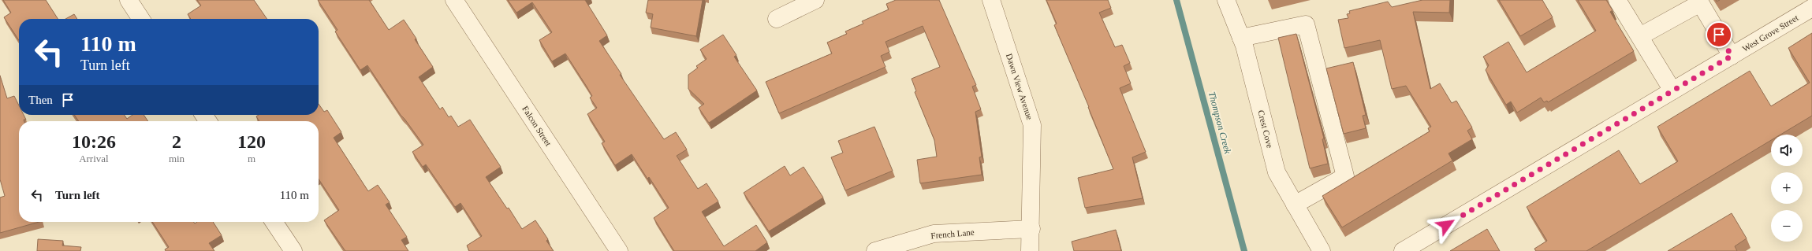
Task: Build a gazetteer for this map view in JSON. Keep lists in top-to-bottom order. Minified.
{"streets":{"street":["West Grove Street","Dawn View Avenue","Falcon Street","Crest Cove","French Lane"]},"crossings":[["Dawn View Avenue","French Lane"]],"water":["Thompson Creek"],"page":{"turn":["110 m","Turn left"],"then":"Then","eta":["10:26","Arrival","2","min","120","m"],"map_buttons":["+","−"],"list":[{"name":"Turn left","value":"110 m"}]}}
